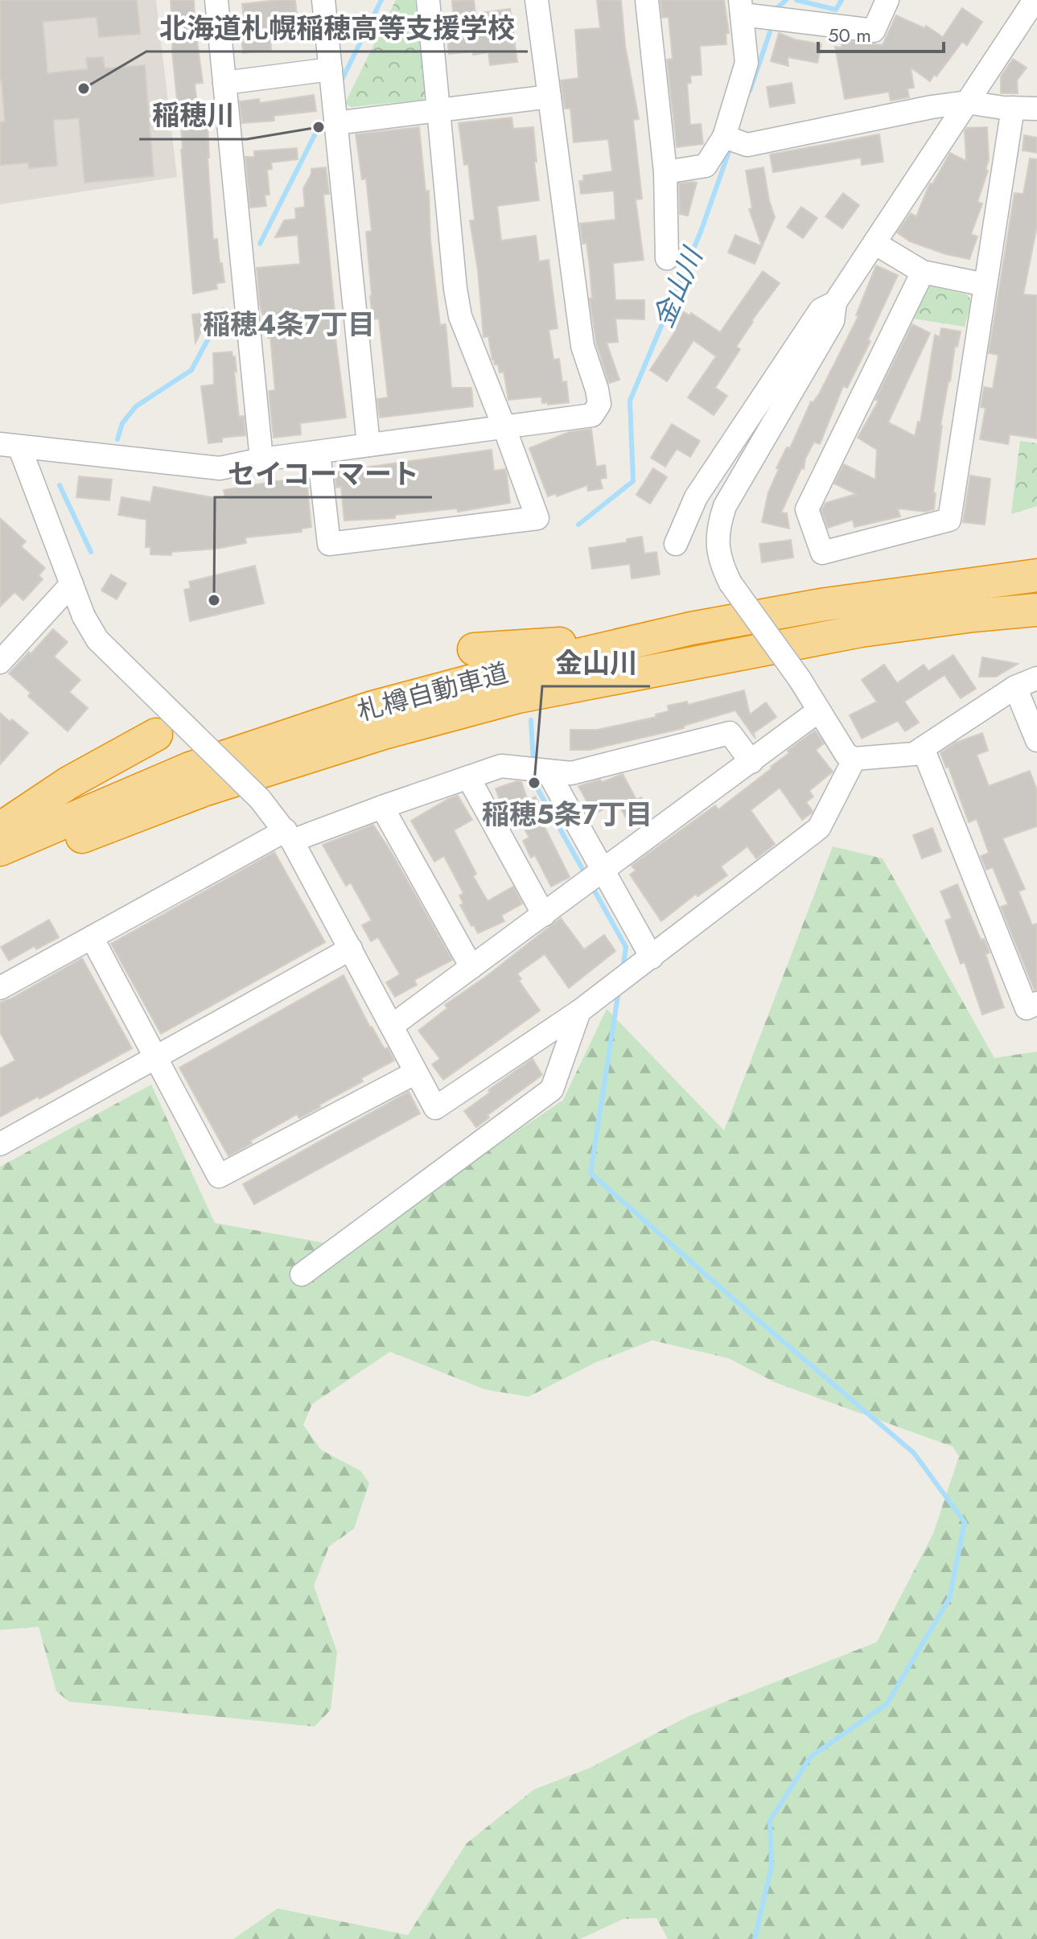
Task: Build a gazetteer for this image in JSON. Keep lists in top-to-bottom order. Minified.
{"streets":{"highway":["札樽自動車道"]},"districts":["稲穂4条7丁目","稲穂5条7丁目"],"water":["金山川"],"places":["北海道札幌稲穂高等支援学校","稲穂川","セイコーマート","金山川"],"scale_bar":"50 m"}
